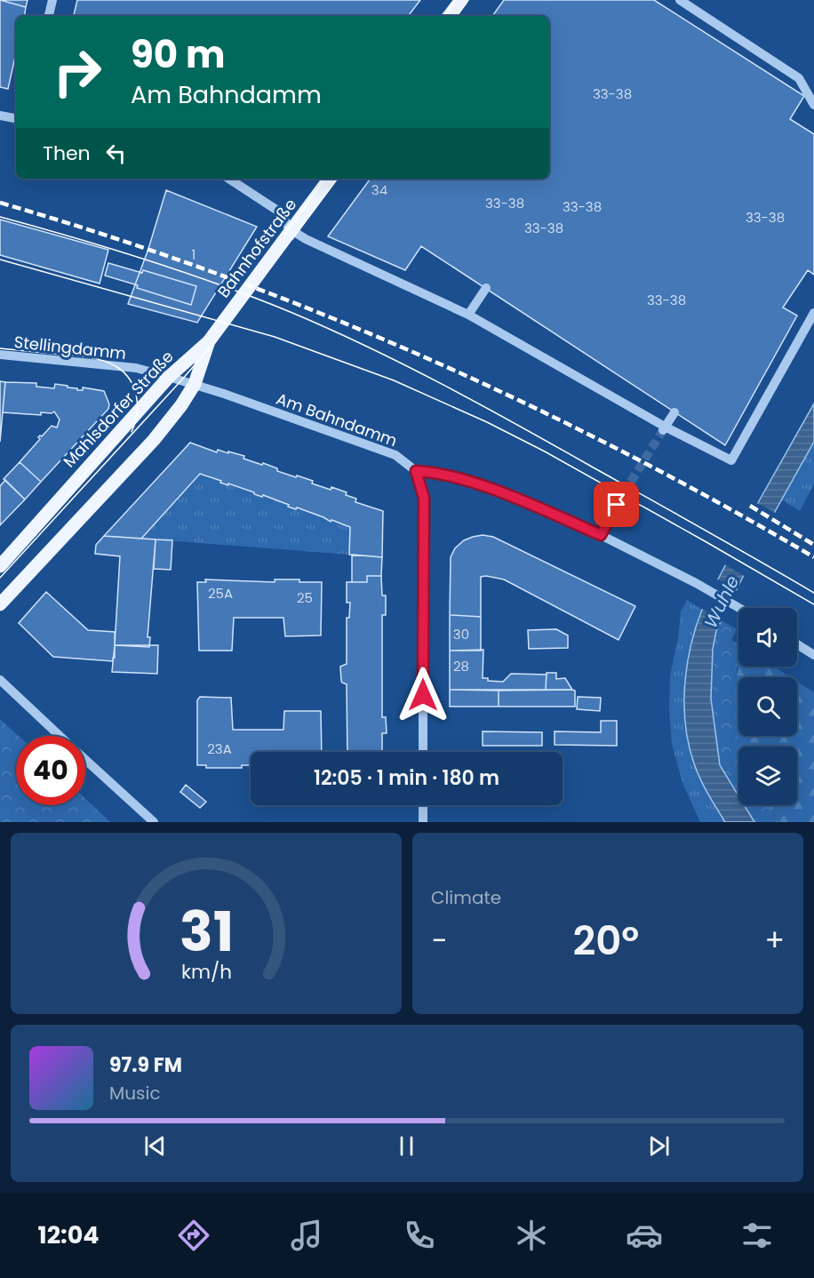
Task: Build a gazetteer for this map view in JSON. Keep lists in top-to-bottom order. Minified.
{"streets":{"main road":["Bahnhofstraße","Mahlsdorfer Straße"],"street":["Stellingdamm","Am Bahndamm"]},"crossings":[["Bahnhofstraße","Mahlsdorfer Straße"],["Stellingdamm","Mahlsdorfer Straße"],["Stellingdamm","Am Bahndamm"]],"water":["Wuhle"],"house_numbers":["33-38","34","33-38","33-38","33-38","33-38","1","33-38","25A","25","30","28","23A"],"page":{"turn":["90 m","Am Bahndamm"],"then":"Then","limit":"40","trip":"12:05 · 1 min · 180 m","tile":"Climate","heat":["−","20°","+"],"song":["97.9 FM","Music"],"tabs":"12:04","gauge":["31","km/h"]}}
